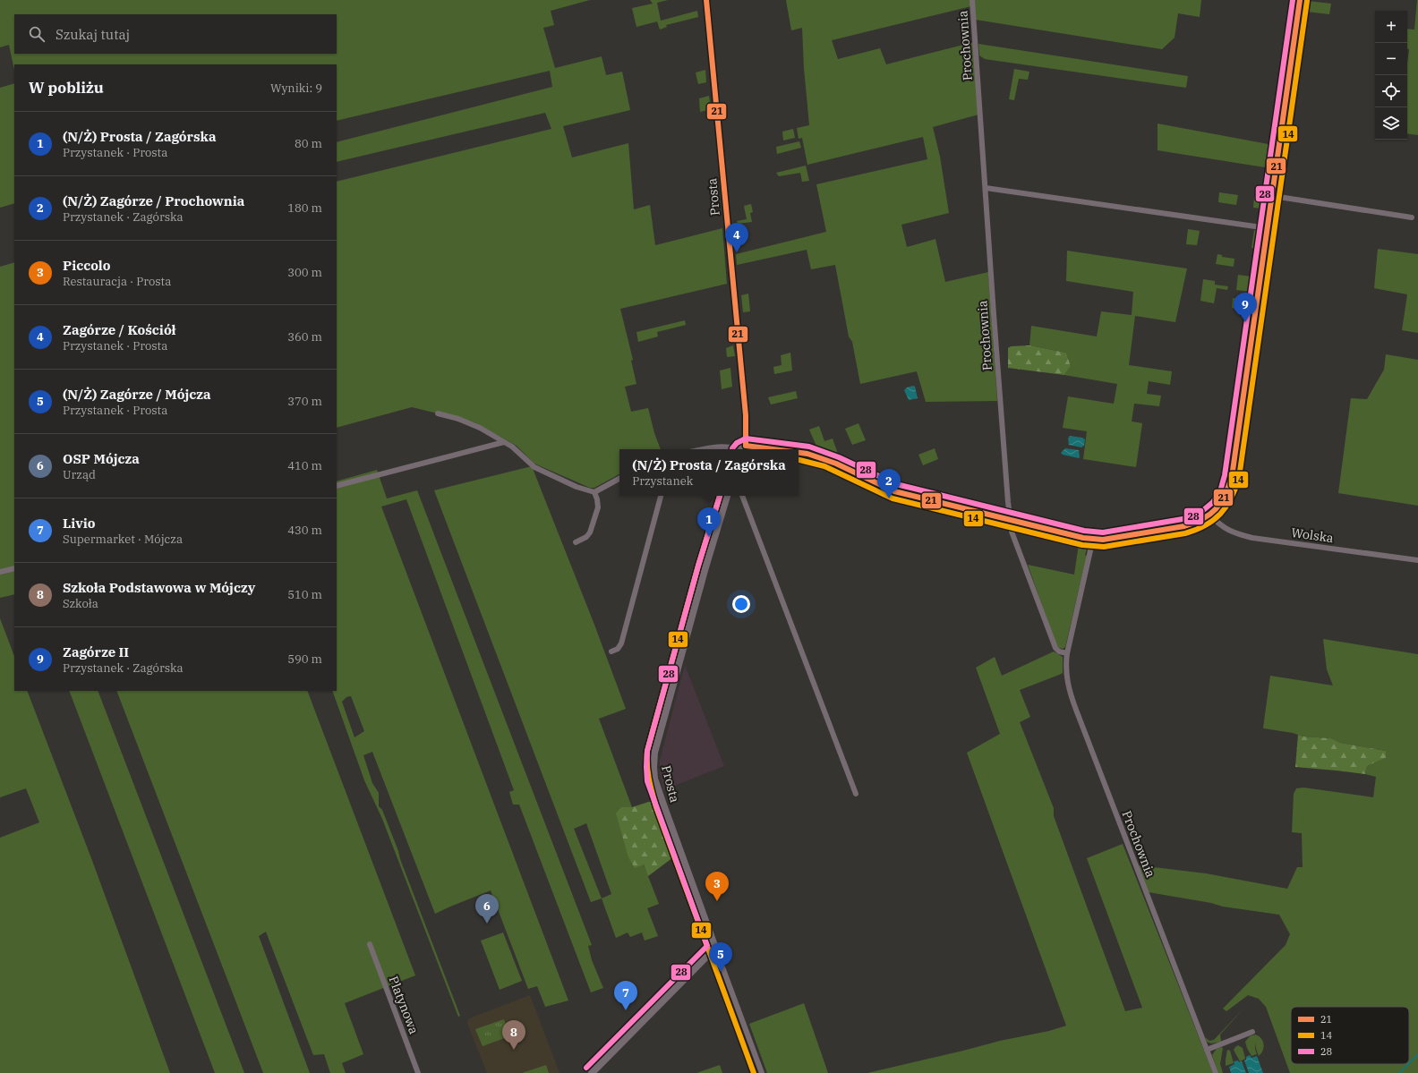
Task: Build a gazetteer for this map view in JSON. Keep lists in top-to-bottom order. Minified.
{"streets":{"street":["Prochownia","Prosta","Wolska","Platynowa"]},"lines":["transit line 21","transit line 28","transit line 14"],"legend":["21","14","28"],"page":{"map_buttons":["+","−"],"search":"Szukaj tutaj","heading":["W pobliżu","Wyniki: 9"],"list":[{"mark":"1","name":"(N/Ż) Prosta / Zagórska","note":"Przystanek · Prosta","value":"80 m"},{"mark":"2","name":"(N/Ż) Zagórze / Prochownia","note":"Przystanek · Zagórska","value":"180 m"},{"mark":"3","name":"Piccolo","note":"Restauracja · Prosta","value":"300 m"},{"mark":"4","name":"Zagórze / Kościół","note":"Przystanek · Prosta","value":"360 m"},{"mark":"5","name":"(N/Ż) Zagórze / Mójcza","note":"Przystanek · Prosta","value":"370 m"},{"mark":"6","name":"OSP Mójcza","note":"Urząd","value":"410 m"},{"mark":"7","name":"Livio","note":"Supermarket · Mójcza","value":"430 m"},{"mark":"8","name":"Szkoła Podstawowa w Mójczy","note":"Szkoła","value":"510 m"},{"mark":"9","name":"Zagórze II","note":"Przystanek · Zagórska","value":"590 m"}],"pins":["4","9","2","1","3","6","5","7","8"],"popup":["(N/Ż) Prosta / Zagórska","Przystanek"]}}
